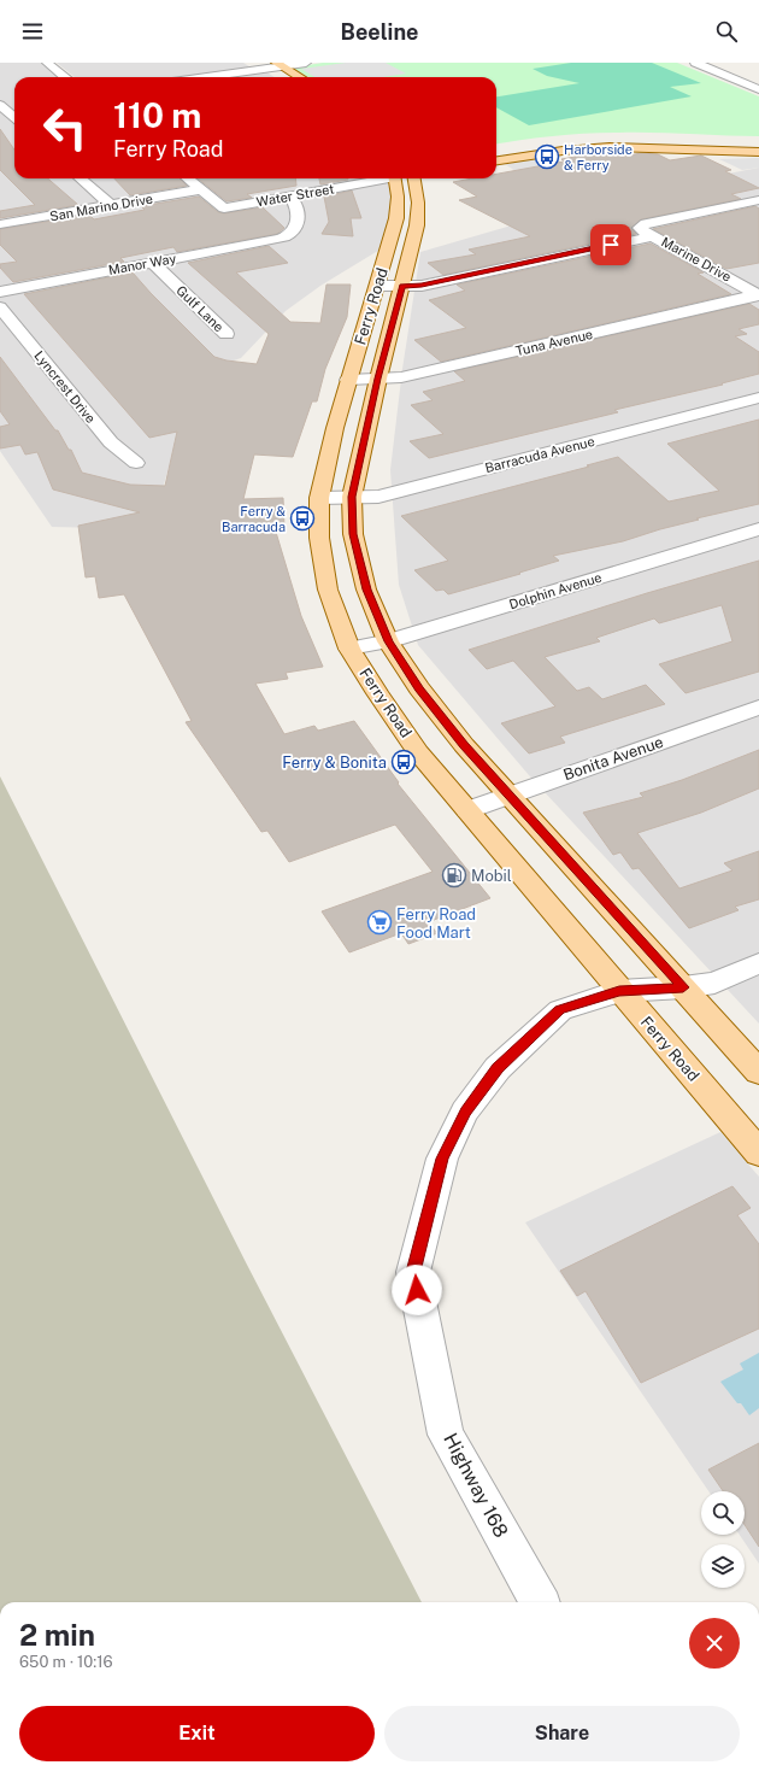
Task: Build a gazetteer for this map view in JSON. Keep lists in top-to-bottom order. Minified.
{"streets":{"main road":["Ferry Road"],"street":["Water Street","San Marino Drive","Marine Drive","Manor Way","Gulf Lane","Tuna Avenue","Lyncrest Drive","Barracuda Avenue","Dolphin Avenue","Bonita Avenue","Highway 168"]},"crossings":[["Water Street","San Marino Drive"],["Water Street","Manor Way"],["Marine Drive","Tuna Avenue"],["Manor Way","Gulf Lane"],["Ferry Road","Tuna Avenue"],["Ferry Road","Barracuda Avenue"],["Ferry Road","Dolphin Avenue"],["Ferry Road","Bonita Avenue"],["Ferry Road","Highway 168"]],"places":{"bus stop":["Harborside & Ferry","Ferry & Barracuda","Ferry & Bonita"],"fuel station":["Mobil"],"supermarket":["Ferry Road Food Mart"]},"page":{"header":"Beeline","turn":["110 m","Ferry Road"],"heading":["2 min","650 m · 10:16"],"buttons":["Exit","Share"]}}
